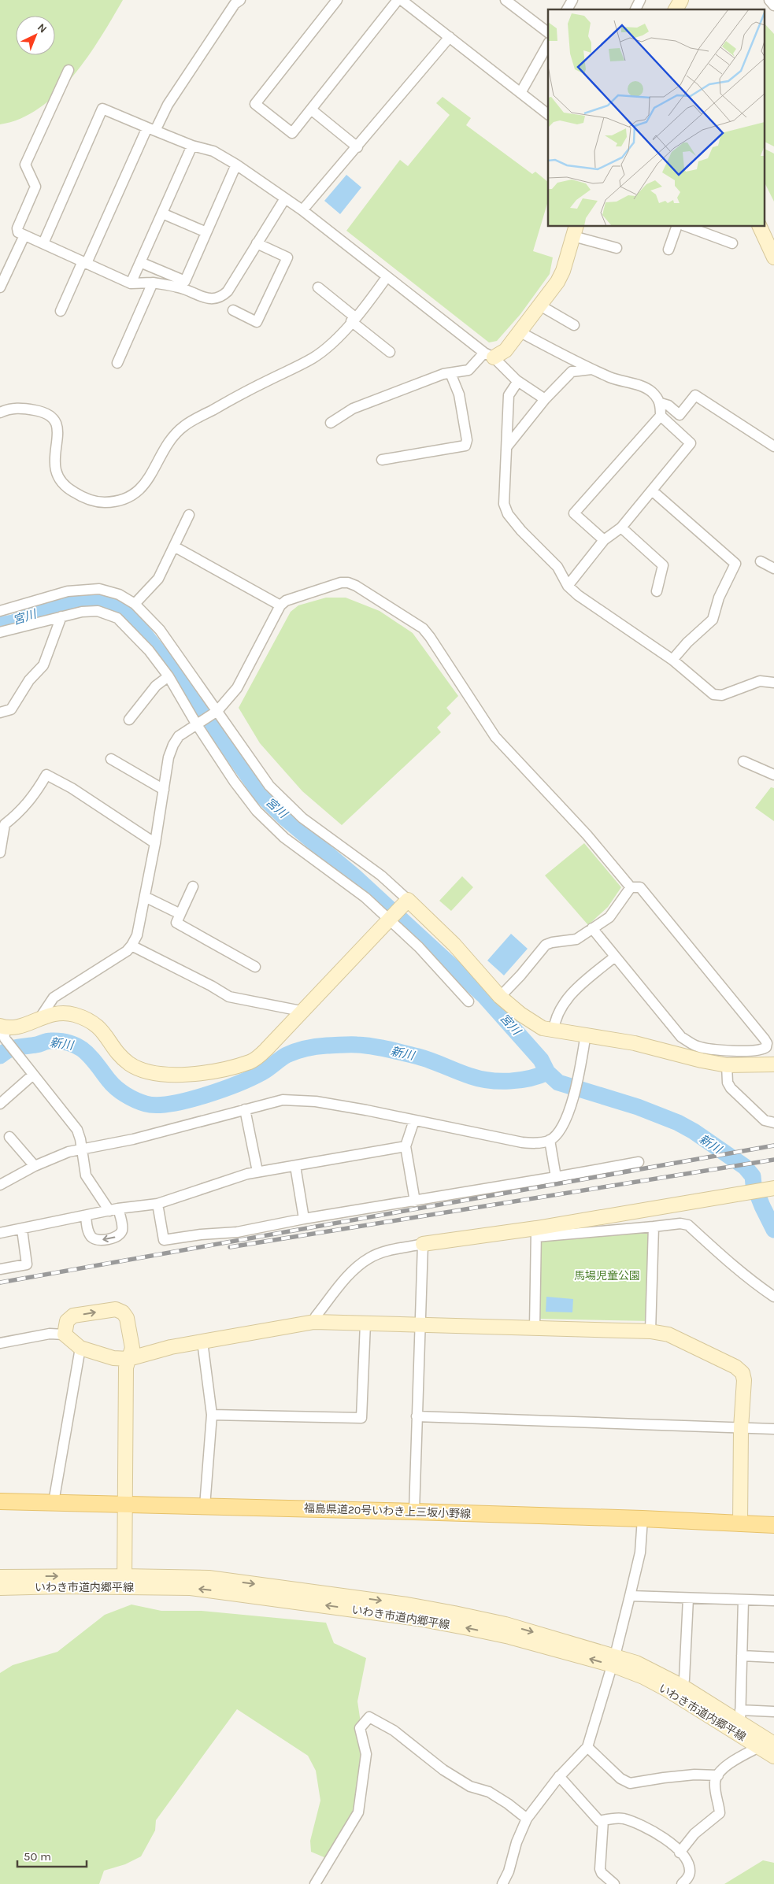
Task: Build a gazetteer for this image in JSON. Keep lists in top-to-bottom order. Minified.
{"streets":{"main road":["福島県道20号いわき上三坂小野線"],"street":["いわき市道内郷平線"]},"water":["宮川","新川"],"parks":["馬場児童公園"],"scale_bar":"50 m","north":"top right"}
